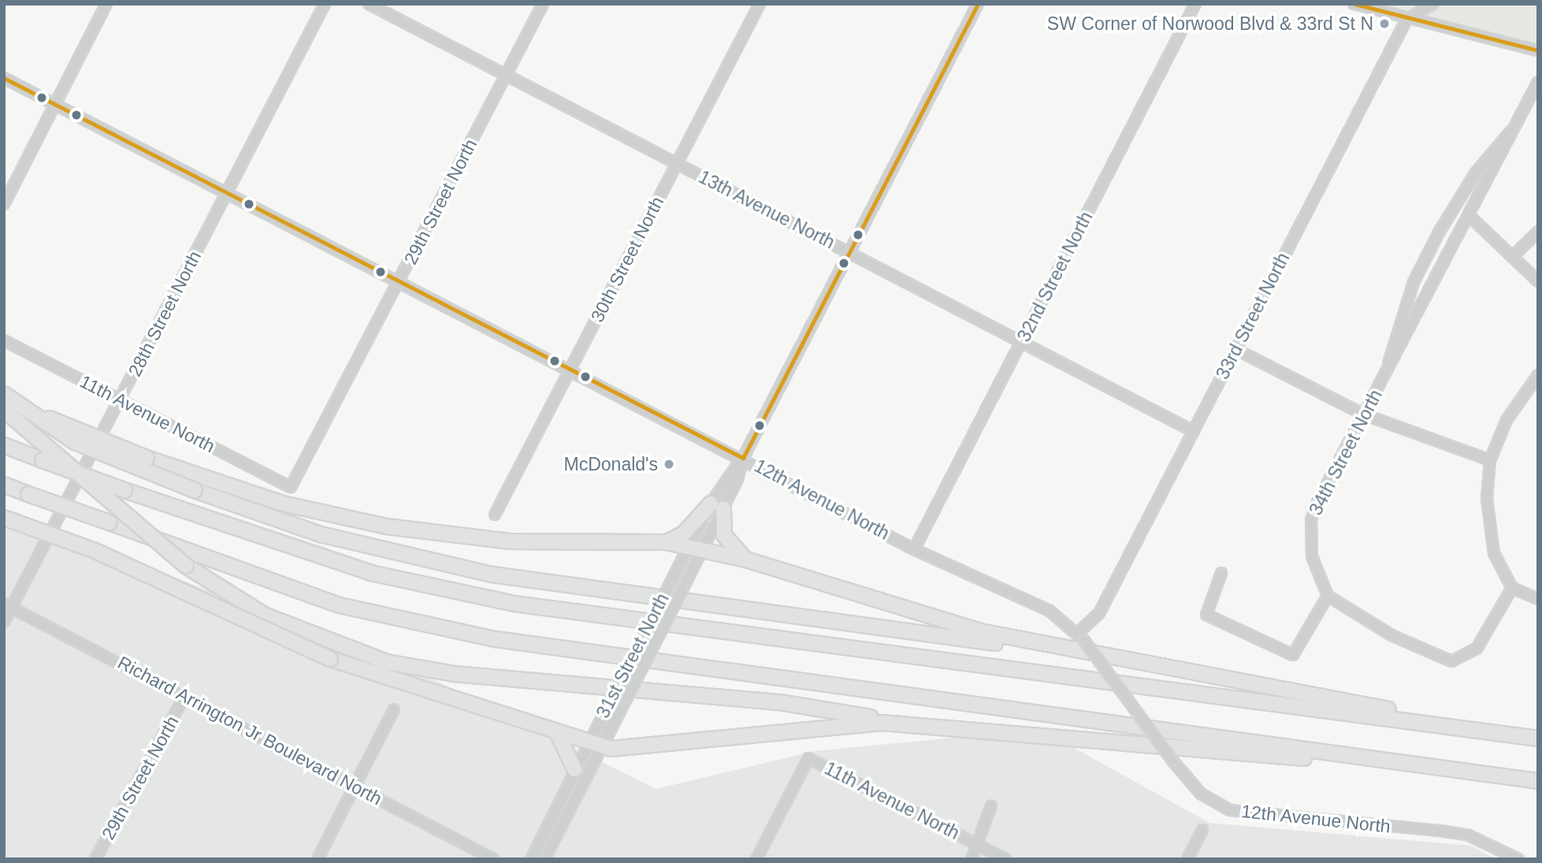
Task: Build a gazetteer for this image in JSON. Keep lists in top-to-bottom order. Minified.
{"streets":{"street":["29th Street North","13th Avenue North","30th Street North","32nd Street North","28th Street North","33rd Street North","11th Avenue North","34th Street North","12th Avenue North","31st Street North","Richard Arrington Jr Boulevard North"]},"crossings":[["29th Street North","13th Avenue North"],["29th Street North","11th Avenue North"],["29th Street North","12th Avenue North"],["29th Street North","Richard Arrington Jr Boulevard North"],["13th Avenue North","30th Street North"],["13th Avenue North","32nd Street North"],["13th Avenue North","33rd Street North"],["13th Avenue North","31st Street North"],["30th Street North","12th Avenue North"],["32nd Street North","12th Avenue North"],["28th Street North","11th Avenue North"],["28th Street North","12th Avenue North"],["28th Street North","Richard Arrington Jr Boulevard North"],["33rd Street North","12th Avenue North"],["12th Avenue North","31st Street North"]],"places":["SW Corner of Norwood Blvd & 33rd St N","McDonald's"]}
